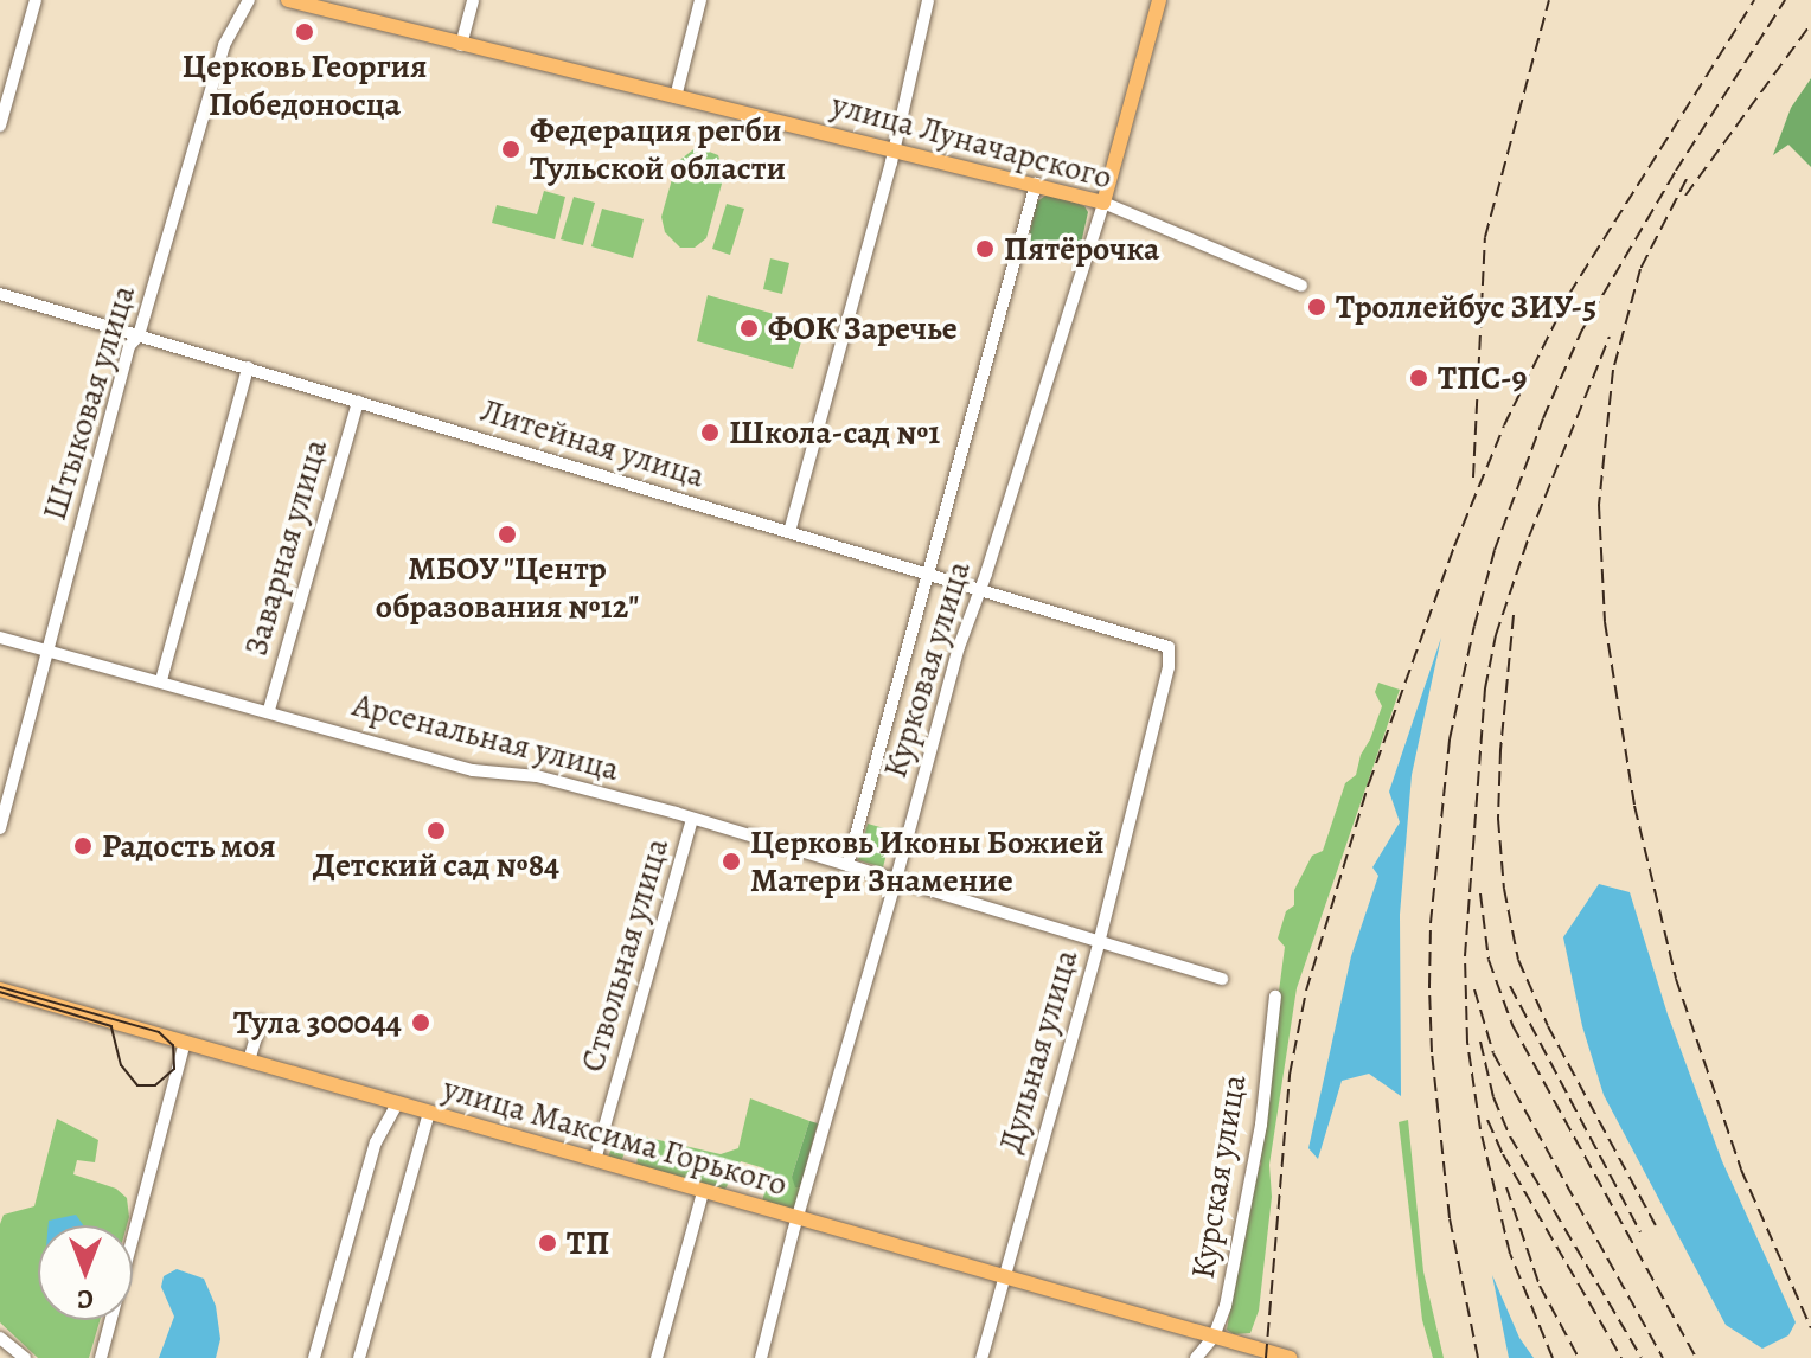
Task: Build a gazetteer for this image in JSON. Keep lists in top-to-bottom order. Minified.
{"streets":{"main road":["улица Луначарского","Курковая улица","улица Максима Горького"],"street":["Штыковая улица","Литейная улица","Заварная улица","Арсенальная улица","Ствольная улица","Дульная улица","Курская улица"]},"crossings":[["улица Луначарского","Курковая улица"],["Штыковая улица","Литейная улица"],["Штыковая улица","Арсенальная улица"],["Литейная улица","Заварная улица"],["Литейная улица","Курковая улица"],["Литейная улица","Дульная улица"],["Заварная улица","Арсенальная улица"],["Курковая улица","Арсенальная улица"],["Курковая улица","улица Максима Горького"],["Арсенальная улица","Ствольная улица"],["Арсенальная улица","Дульная улица"],["Ствольная улица","улица Максима Горького"],["Дульная улица","улица Максима Горького"],["улица Максима Горького","Курская улица"]],"places":["Церковь Георгия Победоносца","Федерация регби Тульской области","Пятёрочка","Троллейбус ЗИУ-5","ФОК Заречье","ТПС-9","Школа-сад №1","МБОУ \"Центр образования №12\"","Детский сад №84","Радость моя","Церковь Иконы Божией Матери Знамение","Тула 300044","ТП"],"north":"bottom"}
